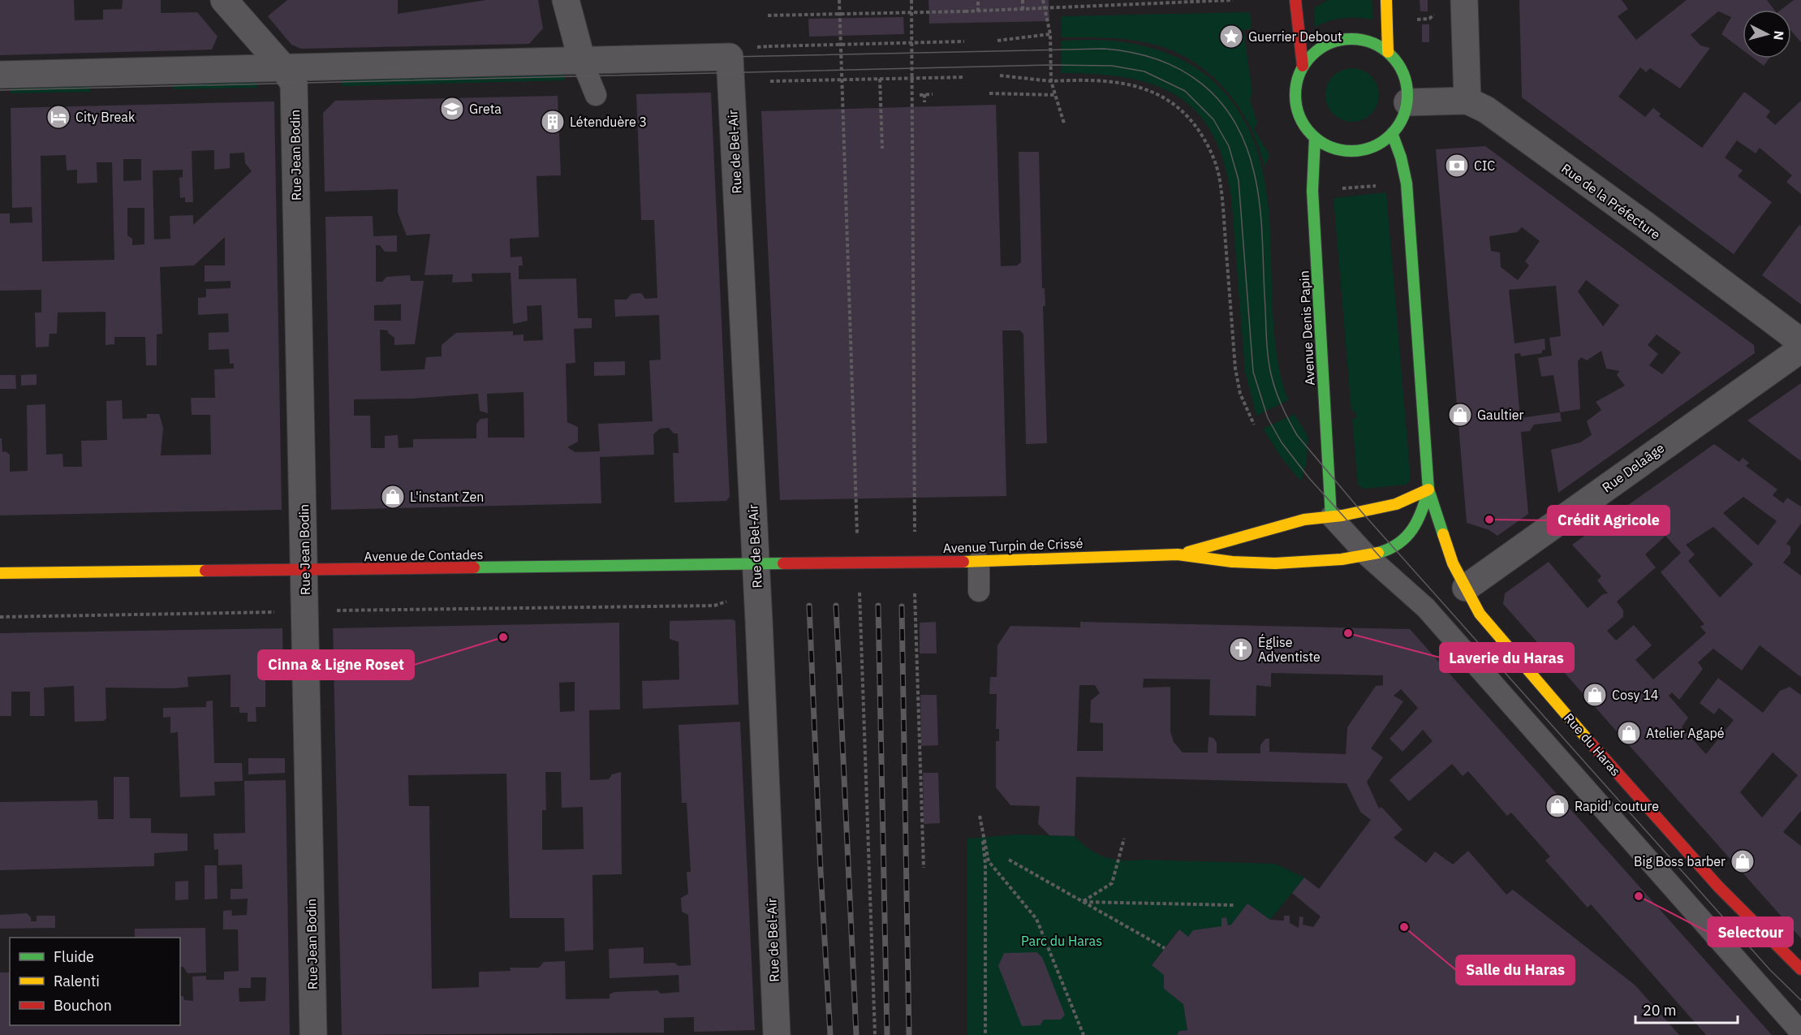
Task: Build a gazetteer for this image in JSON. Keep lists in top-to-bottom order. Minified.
{"streets":{"street":["Rue de Bel-Air","Rue Jean Bodin","Rue de la Préfecture","Avenue Denis Papin","Rue Delaâge","Avenue Turpin de Crissé","Avenue de Contades","Rue du Haras"]},"crossings":[["Rue de Bel-Air","Avenue de Contades"],["Rue Jean Bodin","Avenue de Contades"],["Avenue Denis Papin","Avenue Turpin de Crissé"],["Rue Delaâge","Rue du Haras"],["Avenue Turpin de Crissé","Avenue de Contades"],["Avenue Turpin de Crissé","Rue du Haras"]],"parks":["Parc du Haras"],"places":{"place":["Guerrier Debout"],"school or university":["Greta"],"hotel":["City Break"],"building":["Létenduère 3"],"bank":["CIC"],"shop":["Gaultier","L'instant Zen","Cosy 14","Atelier Agapé","Rapid' couture","Big Boss barber"],"other":["Crédit Agricole","Laverie du Haras","Cinna & Ligne Roset","Selectour","Salle du Haras"],"church":["Église Adventiste"]},"legend":["Fluide","Ralenti","Bouchon"],"scale_bar":"20 m","north":"right"}
